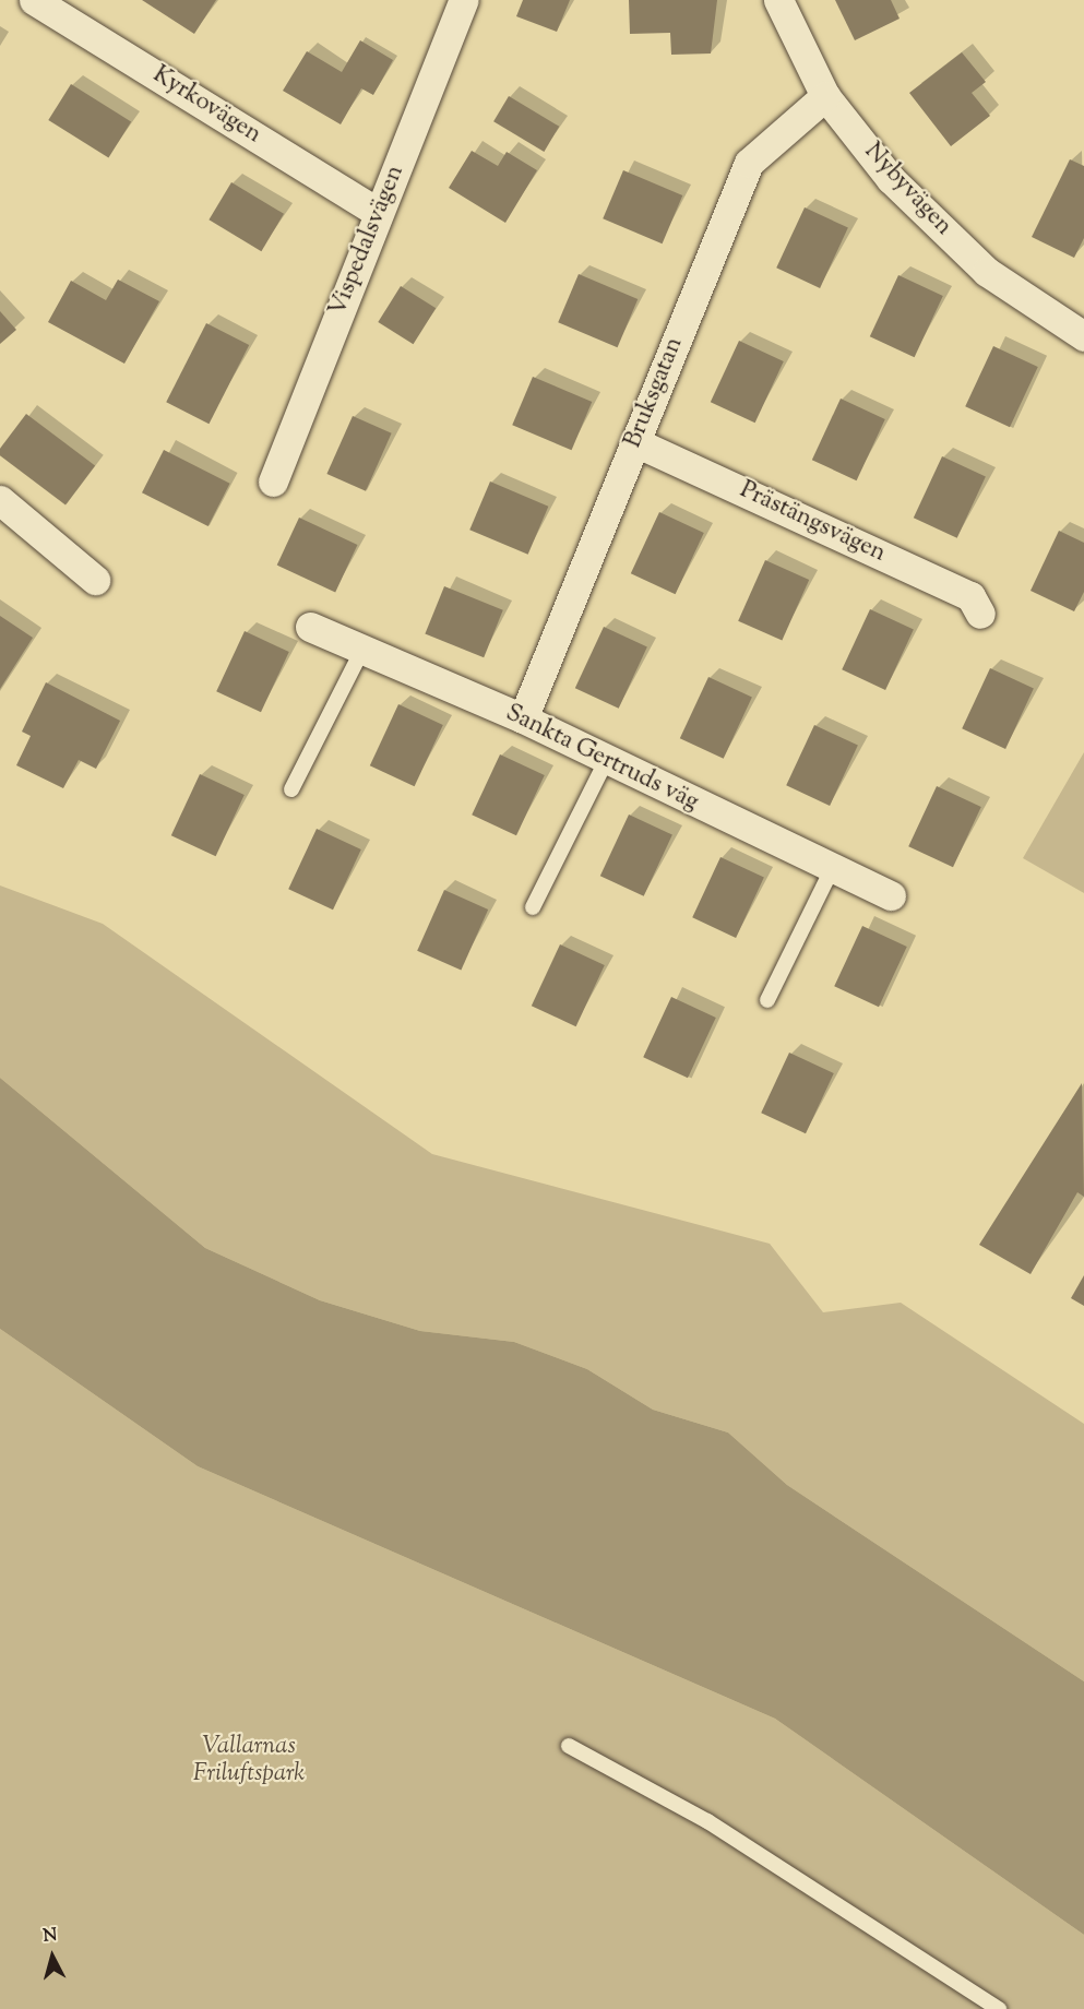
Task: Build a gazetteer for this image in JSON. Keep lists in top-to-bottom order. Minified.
{"streets":{"street":["Kyrkovägen","Nybyvägen","Vispedalsvägen","Bruksgatan","Prästängsvägen","Sankta Gertruds väg"]},"crossings":[["Kyrkovägen","Vispedalsvägen"],["Nybyvägen","Bruksgatan"],["Bruksgatan","Prästängsvägen"],["Bruksgatan","Sankta Gertruds väg"]],"parks":["Vallarnas Friluftspark"],"north":"top"}
